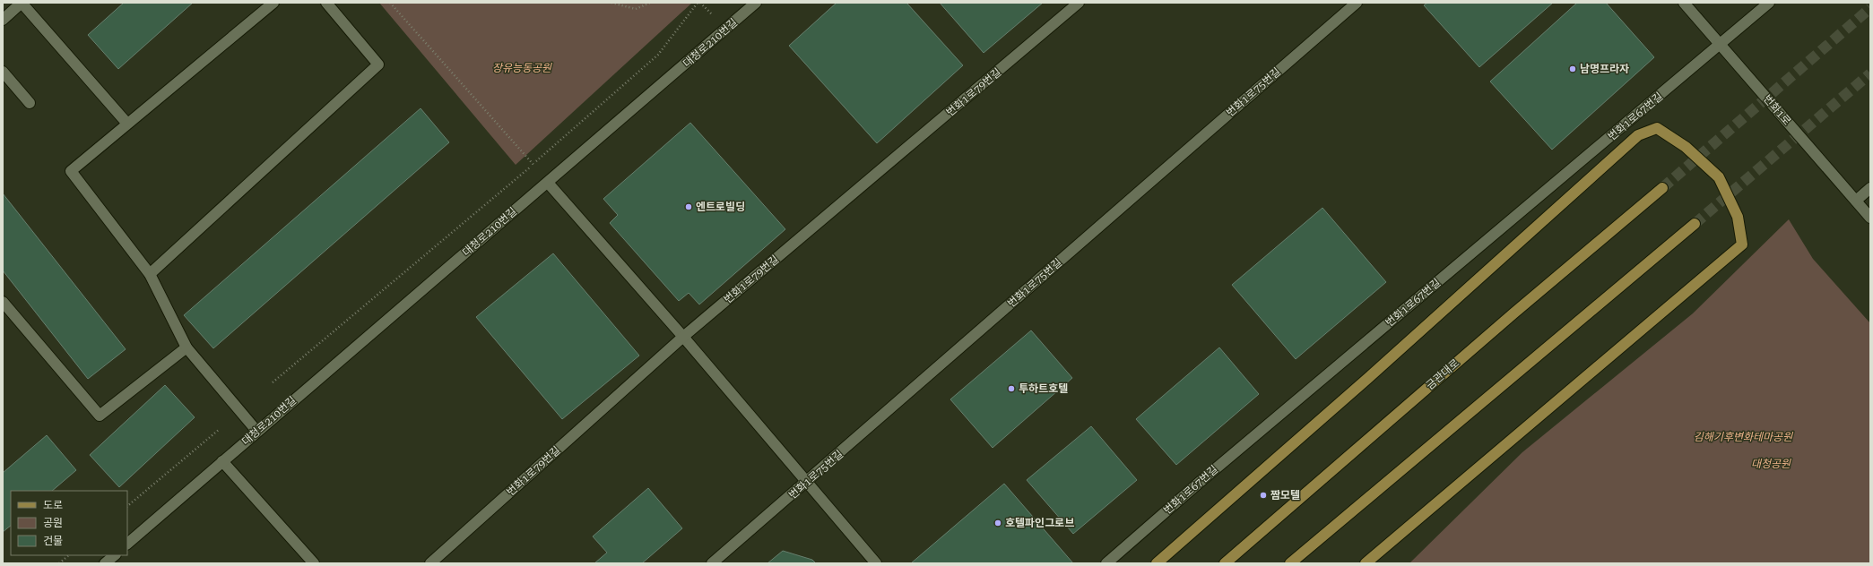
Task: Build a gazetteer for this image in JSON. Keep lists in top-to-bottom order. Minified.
{"streets":{"main road":["금관대로"],"street":["대청로210번길","번화1로79번길","번화1로75번길","번화1로","번화1로67번길"]},"crossings":[["번화1로","번화1로67번길"]],"parks":["장유능동공원","김해기후변화테마공원","대청공원"],"places":["남명프라자","엔트로빌딩","투하트호텔","짬모텔","호텔파인그로브"],"legend":["도로","공원","건물"]}
